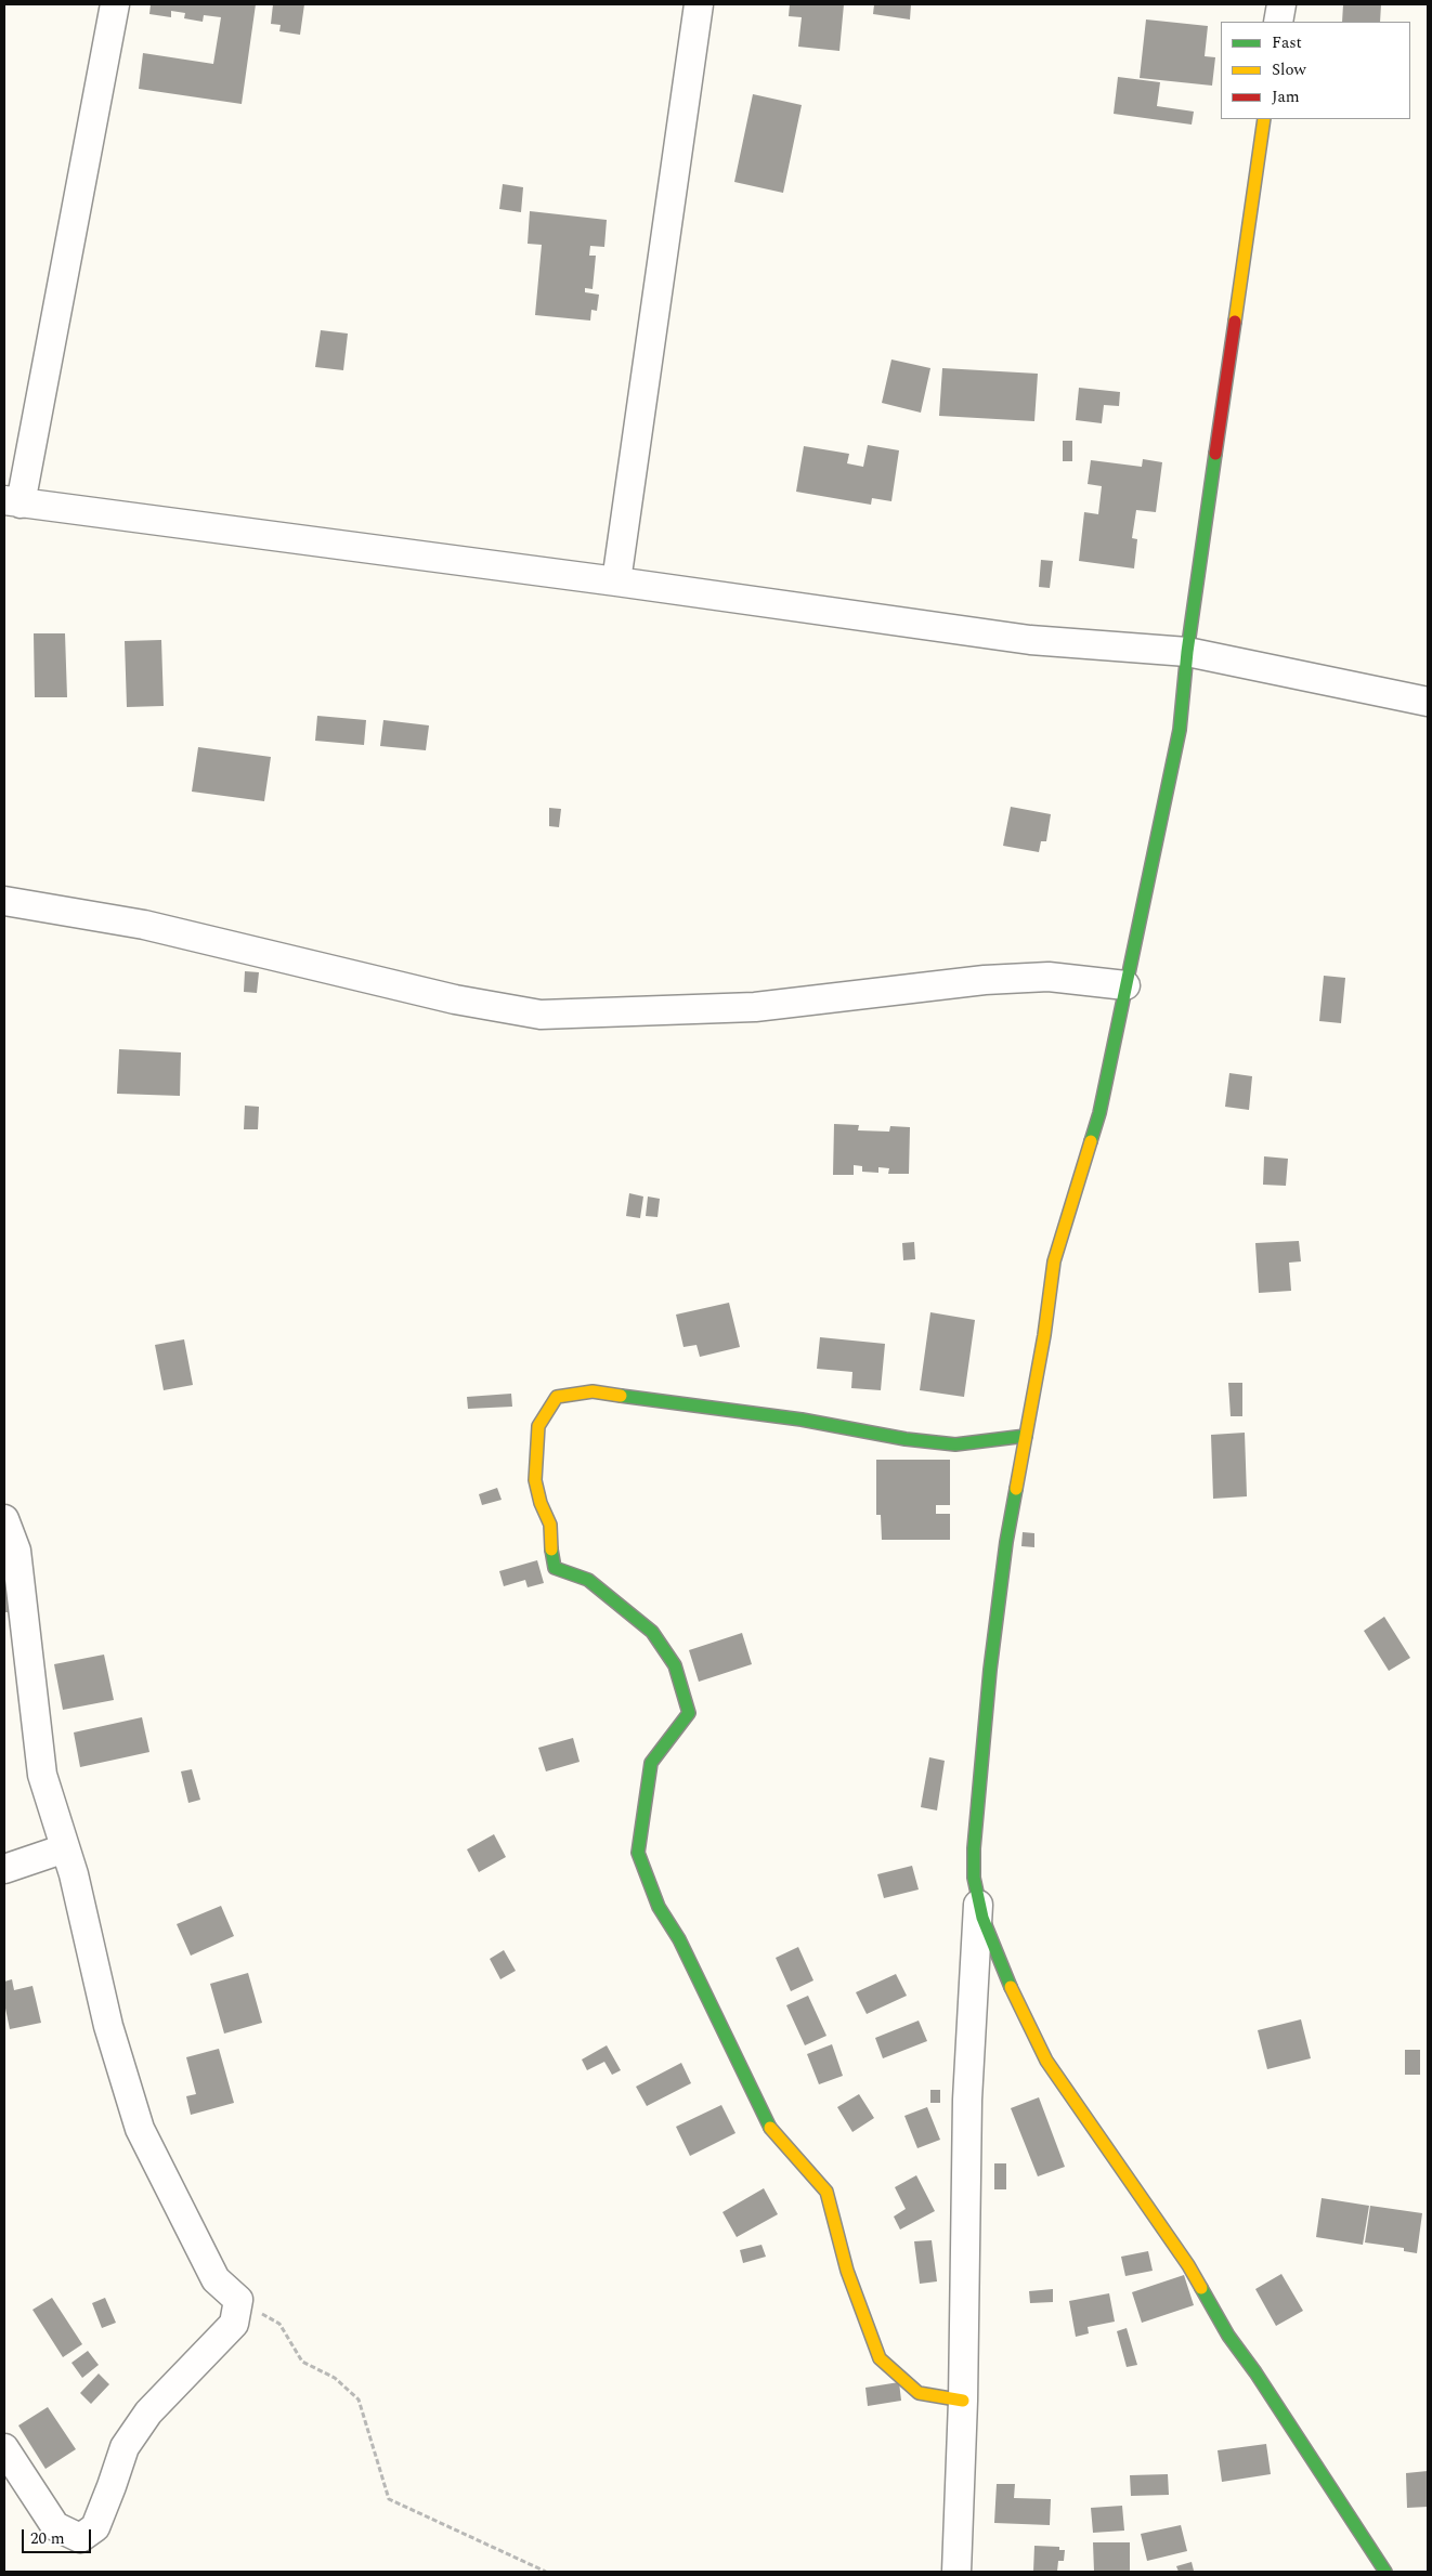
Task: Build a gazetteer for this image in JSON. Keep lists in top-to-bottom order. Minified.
{"legend":["Fast","Slow","Jam"],"scale_bar":"20 m"}
